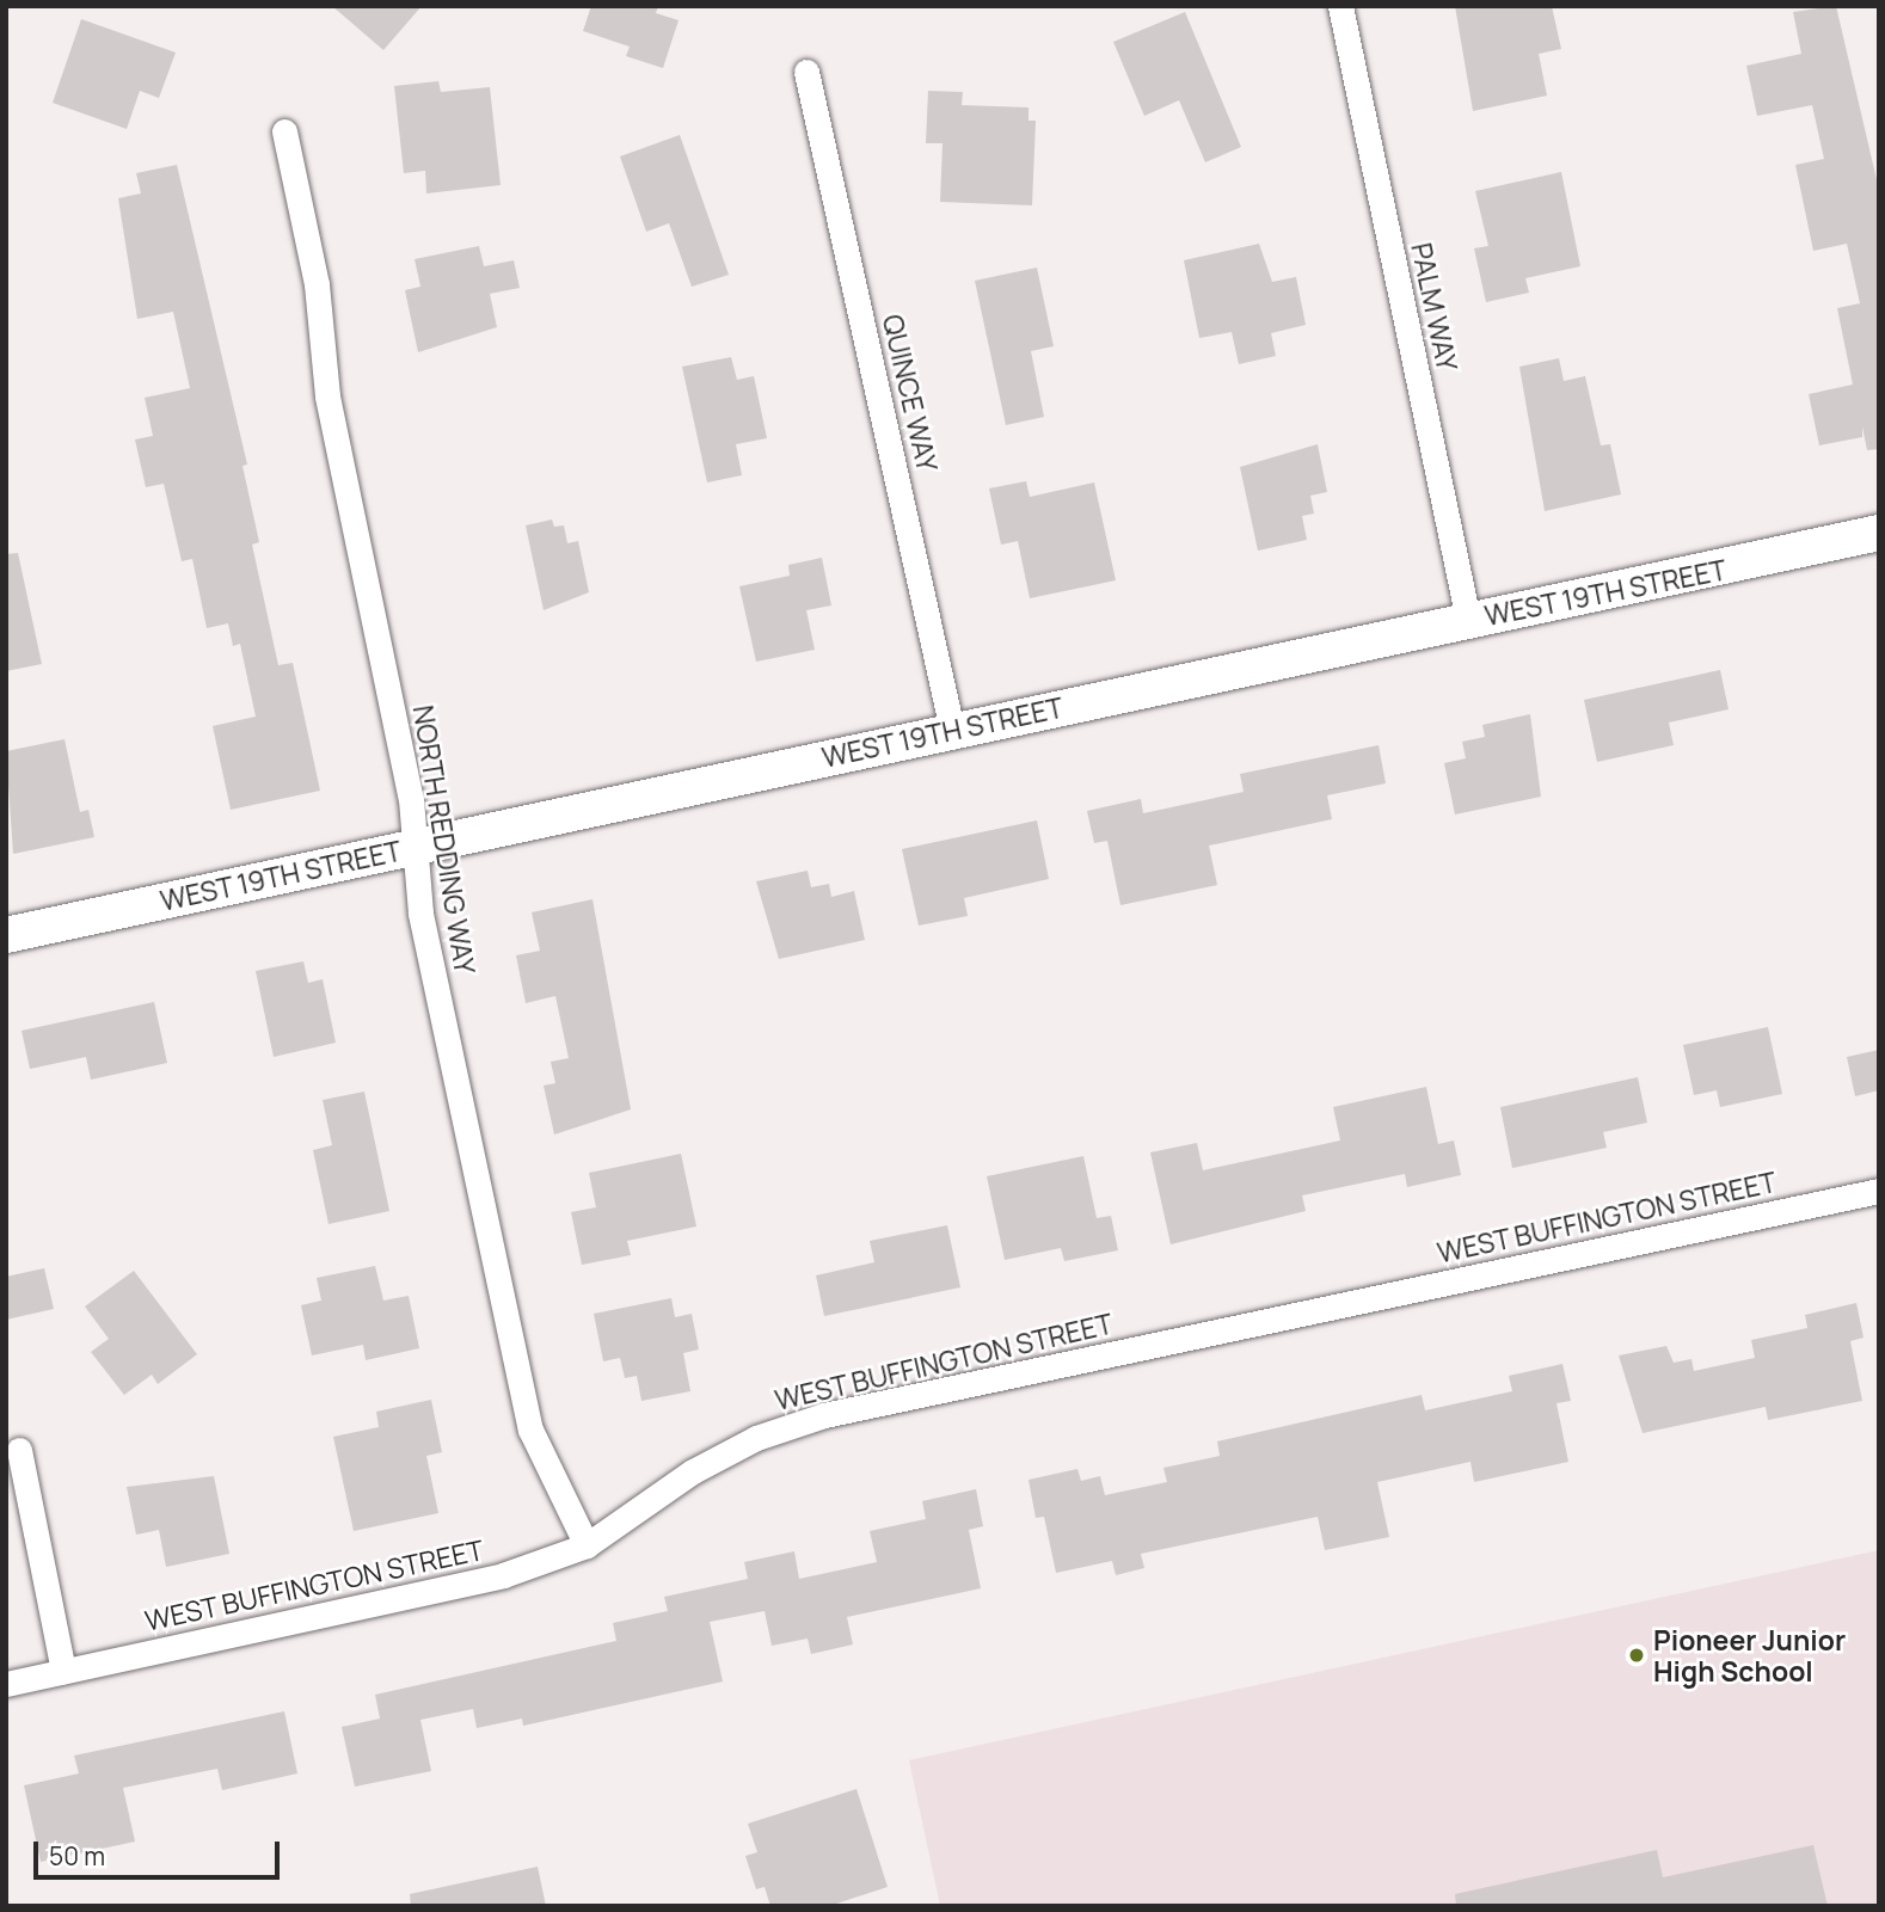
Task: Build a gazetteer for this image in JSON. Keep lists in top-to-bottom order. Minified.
{"streets":{"main road":["WEST 19TH STREET"],"street":["PALM WAY","QUINCE WAY","NORTH REDDING WAY","WEST BUFFINGTON STREET"]},"crossings":[["PALM WAY","WEST 19TH STREET"],["QUINCE WAY","WEST 19TH STREET"],["WEST 19TH STREET","NORTH REDDING WAY"],["NORTH REDDING WAY","WEST BUFFINGTON STREET"]],"places":["Pioneer Junior High School"],"scale_bar":"50 m"}
